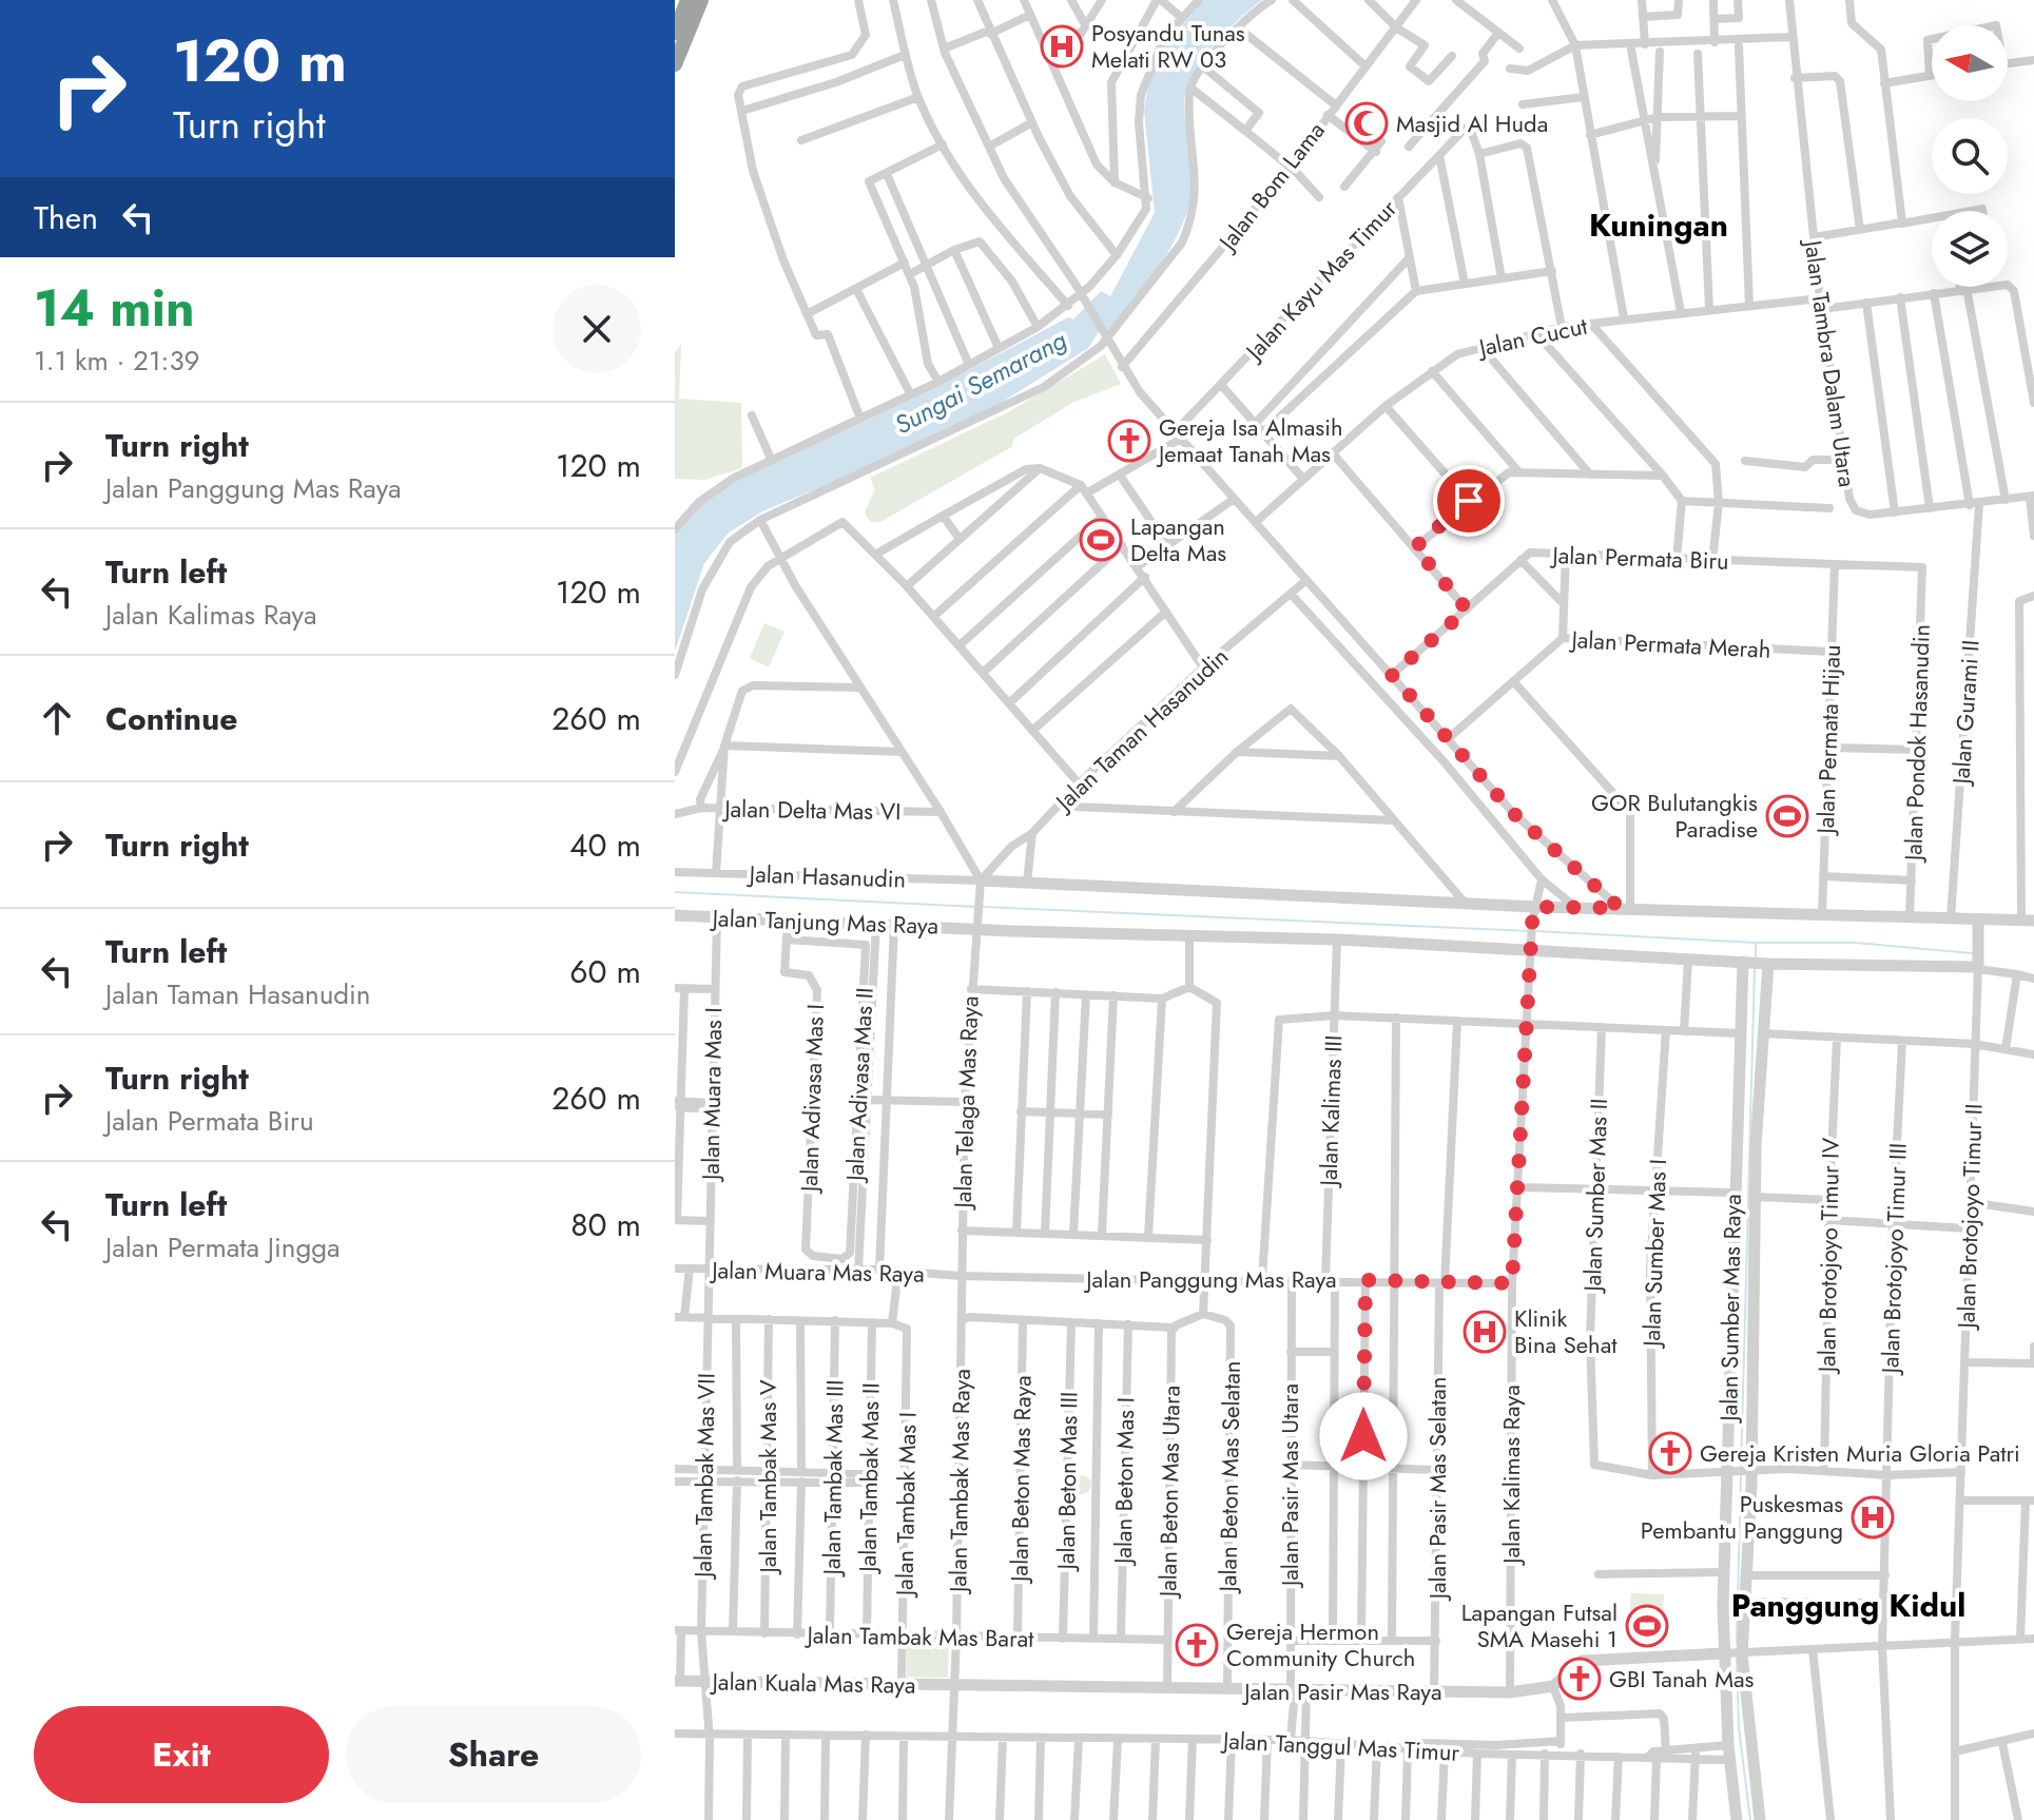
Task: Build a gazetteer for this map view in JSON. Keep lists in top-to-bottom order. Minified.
{"streets":{"street":["Jalan Bom Lama","Jalan Kayu Mas Timur","Jalan Cucut","Jalan Tambra Dalam Utara","Jalan Permata Biru","Jalan Permata Merah","Jalan Gurami II","Jalan Taman Hasanudin","Jalan Permata Hijau","Jalan Pondok Hasanudin","Jalan Delta Mas VI","Jalan Hasanudin","Jalan Tanjung Mas Raya","Jalan Adivasa Mas II","Jalan Muara Mas I","Jalan Adivasa Mas I","Jalan Telaga Mas Raya","Jalan Kalimas III","Jalan Sumber Mas II","Jalan Brotojoyo Timur II","Jalan Sumber Mas I","Jalan Brotojoyo Timur IV","Jalan Brotojoyo Timur III","Jalan Muara Mas Raya","Jalan Panggung Mas Raya","Jalan Sumber Mas Raya","Jalan Kalimas Raya","Jalan Tambak Mas VII","Jalan Tambak Mas V","Jalan Beton Mas Selatan","Jalan Tambak Mas III","Jalan Tambak Mas II","Jalan Beton Mas Raya","Jalan Tambak Mas Raya","Jalan Beton Mas III","Jalan Beton Mas I","Jalan Pasir Mas Utara","Jalan Pasir Mas Selatan","Jalan Beton Mas Utara","Jalan Tambak Mas I","Jalan Tambak Mas Barat","Jalan Kuala Mas Raya","Jalan Pasir Mas Raya","Jalan Tanggul Mas Timur"]},"crossings":[["Jalan Cucut","Jalan Tambra Dalam Utara"],["Jalan Tambra Dalam Utara","Jalan Gurami II"],["Jalan Permata Biru","Jalan Permata Hijau"],["Jalan Permata Biru","Jalan Pondok Hasanudin"],["Jalan Permata Merah","Jalan Permata Hijau"],["Jalan Taman Hasanudin","Jalan Hasanudin"],["Jalan Taman Hasanudin","Jalan Telaga Mas Raya"],["Jalan Hasanudin","Jalan Telaga Mas Raya"],["Jalan Tanjung Mas Raya","Jalan Muara Mas I"],["Jalan Tanjung Mas Raya","Jalan Adivasa Mas I"],["Jalan Tanjung Mas Raya","Jalan Telaga Mas Raya"],["Jalan Tanjung Mas Raya","Jalan Kalimas III"],["Jalan Tanjung Mas Raya","Jalan Kalimas Raya"],["Jalan Adivasa Mas II","Jalan Adivasa Mas I"],["Jalan Muara Mas I","Jalan Muara Mas Raya"],["Jalan Muara Mas I","Jalan Tambak Mas VII"],["Jalan Telaga Mas Raya","Jalan Muara Mas Raya"],["Jalan Telaga Mas Raya","Jalan Panggung Mas Raya"],["Jalan Telaga Mas Raya","Jalan Tambak Mas Raya"],["Jalan Kalimas III","Jalan Panggung Mas Raya"],["Jalan Sumber Mas II","Jalan Sumber Mas I"],["Jalan Muara Mas Raya","Jalan Panggung Mas Raya"],["Jalan Muara Mas Raya","Jalan Tambak Mas VII"],["Jalan Muara Mas Raya","Jalan Tambak Mas Raya"],["Jalan Panggung Mas Raya","Jalan Kalimas Raya"],["Jalan Panggung Mas Raya","Jalan Tambak Mas Raya"],["Jalan Panggung Mas Raya","Jalan Pasir Mas Utara"],["Jalan Panggung Mas Raya","Jalan Pasir Mas Selatan"],["Jalan Sumber Mas Raya","Jalan Pasir Mas Raya"],["Jalan Kalimas Raya","Jalan Pasir Mas Raya"],["Jalan Tambak Mas VII","Jalan Tambak Mas Barat"],["Jalan Tambak Mas VII","Jalan Kuala Mas Raya"],["Jalan Tambak Mas VII","Jalan Tanggul Mas Timur"],["Jalan Tambak Mas V","Jalan Tambak Mas Barat"],["Jalan Beton Mas Selatan","Jalan Pasir Mas Raya"],["Jalan Tambak Mas III","Jalan Tambak Mas Barat"],["Jalan Tambak Mas II","Jalan Tambak Mas Barat"],["Jalan Beton Mas Raya","Jalan Tambak Mas Barat"],["Jalan Tambak Mas Raya","Jalan Tambak Mas Barat"],["Jalan Tambak Mas Raya","Jalan Kuala Mas Raya"],["Jalan Tambak Mas Raya","Jalan Pasir Mas Raya"],["Jalan Tambak Mas Raya","Jalan Tanggul Mas Timur"],["Jalan Beton Mas III","Jalan Tambak Mas Barat"],["Jalan Beton Mas I","Jalan Tambak Mas Barat"],["Jalan Pasir Mas Utara","Jalan Pasir Mas Raya"],["Jalan Pasir Mas Selatan","Jalan Pasir Mas Raya"],["Jalan Beton Mas Utara","Jalan Tambak Mas Barat"],["Jalan Beton Mas Utara","Jalan Pasir Mas Raya"],["Jalan Tambak Mas I","Jalan Tambak Mas Barat"],["Jalan Tambak Mas I","Jalan Kuala Mas Raya"],["Jalan Kuala Mas Raya","Jalan Pasir Mas Raya"]],"districts":["Kuningan","Panggung Kidul"],"water":["Sungai Semarang"],"places":{"hospital":["Posyandu Tunas Melati RW 03","Klinik Bina Sehat","Puskesmas Pembantu Panggung"],"mosque":["Masjid Al Huda"],"church":["Gereja Isa Almasih Jemaat Tanah Mas","Gereja Kristen Muria Gloria Patri","Gereja Hermon Community Church","GBI Tanah Mas"],"sports":["Lapangan Delta Mas","GOR Bulutangkis Paradise","Lapangan Futsal SMA Masehi 1"]},"north":"left","page":{"turn":["120 m","Turn right"],"then":"Then","heading":["14 min","1.1 km · 21:39"],"list":[{"name":"Turn right","note":"Jalan Panggung Mas Raya","value":"120 m"},{"name":"Turn left","note":"Jalan Kalimas Raya","value":"120 m"},{"name":"Continue","value":"260 m"},{"name":"Turn right","value":"40 m"},{"name":"Turn left","note":"Jalan Taman Hasanudin","value":"60 m"},{"name":"Turn right","note":"Jalan Permata Biru","value":"260 m"},{"name":"Turn left","note":"Jalan Permata Jingga","value":"80 m"}],"buttons":["Exit","Share"]}}
